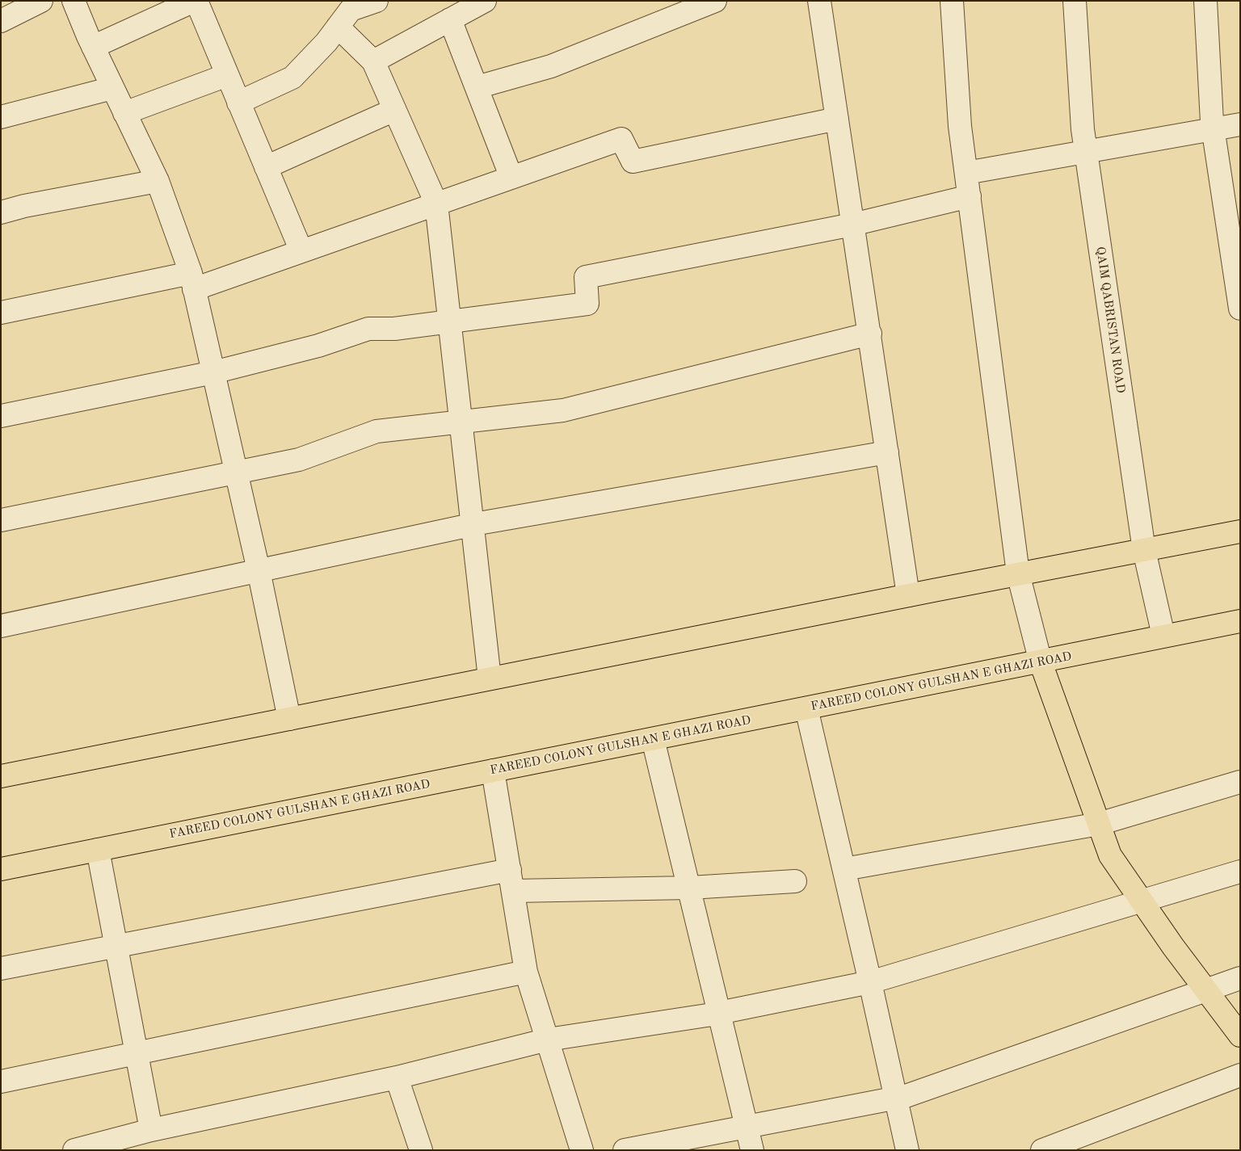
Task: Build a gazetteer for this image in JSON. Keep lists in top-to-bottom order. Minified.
{"streets":{"main road":["FAREED COLONY GULSHAN E GHAZI ROAD"],"street":["QAIM QABRISTAN ROAD"]},"crossings":[["QAIM QABRISTAN ROAD","FAREED COLONY GULSHAN E GHAZI ROAD"]]}
